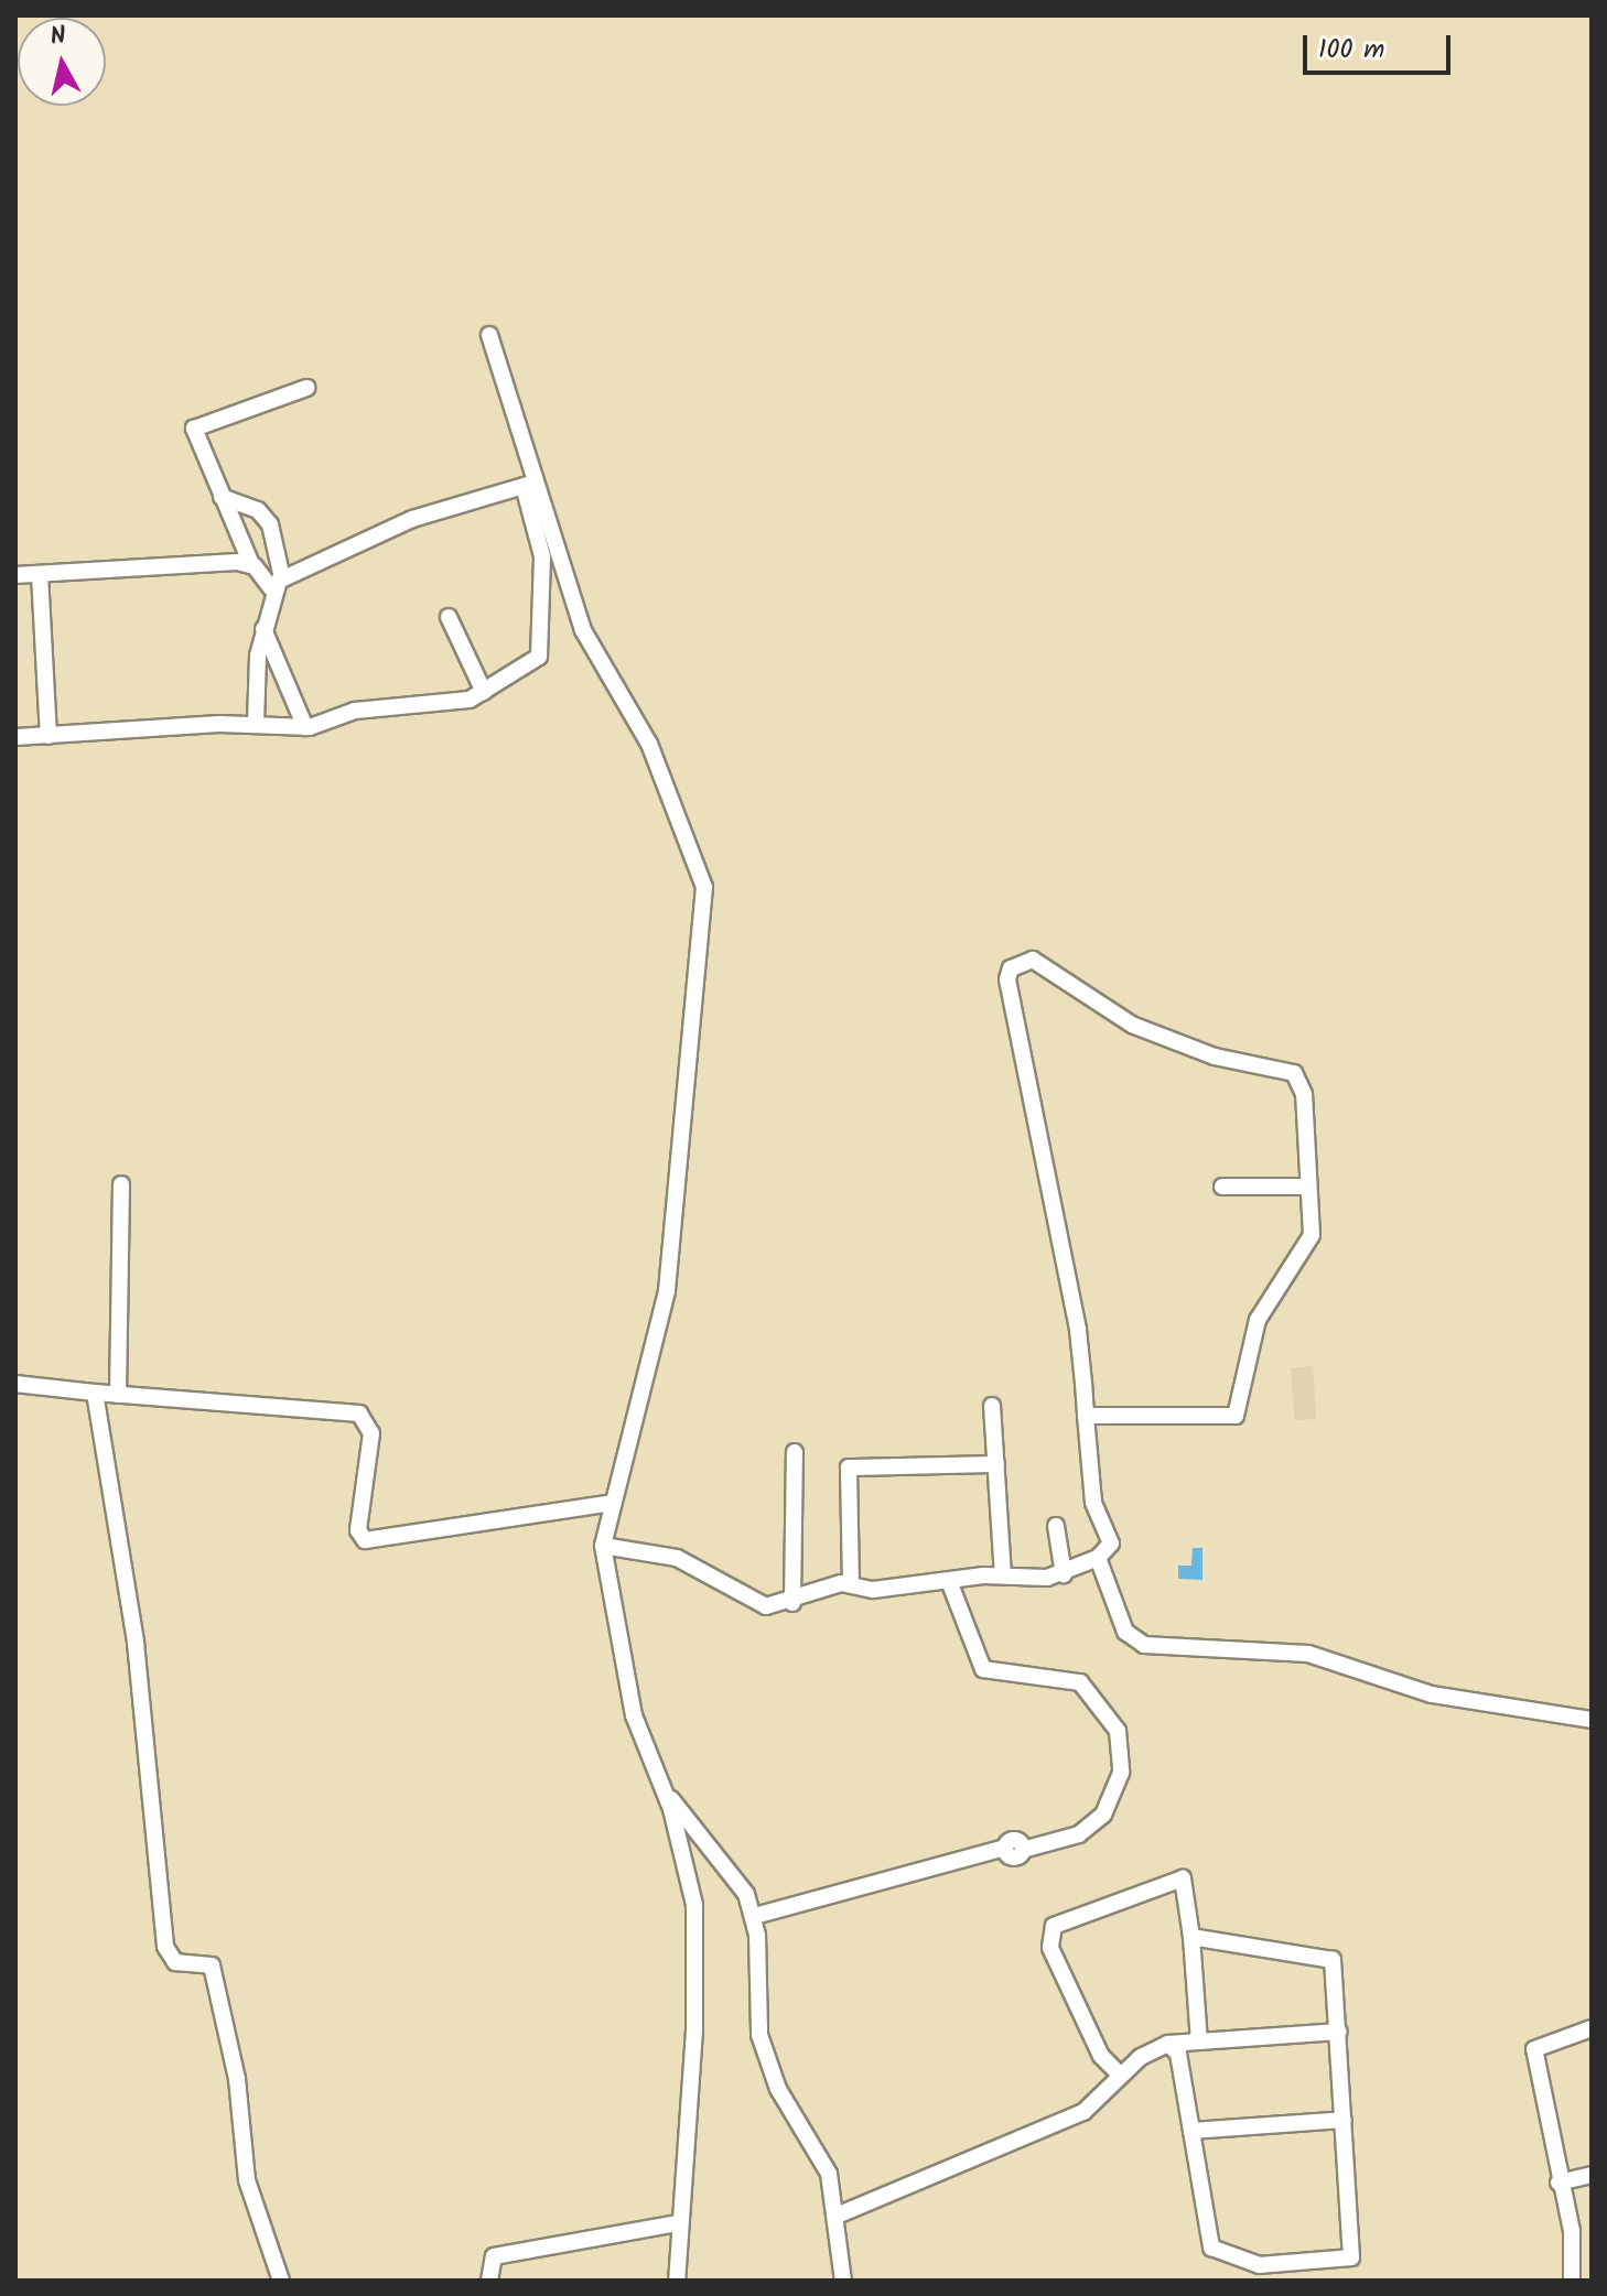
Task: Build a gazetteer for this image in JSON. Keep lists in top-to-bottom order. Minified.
{"scale_bar":"100 m","north":"top"}
